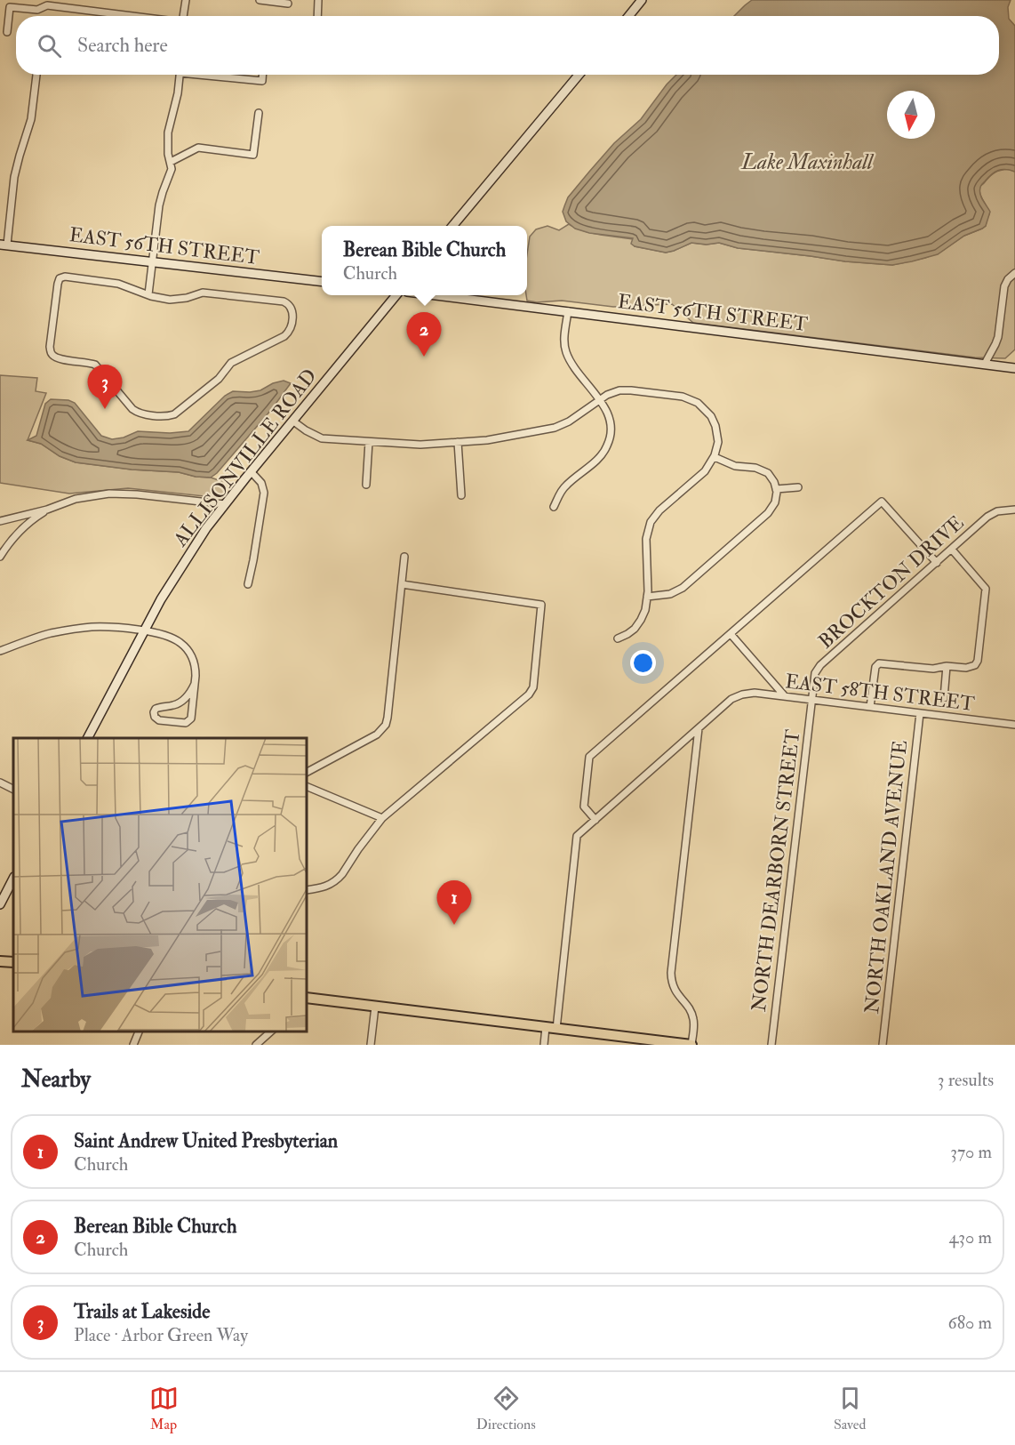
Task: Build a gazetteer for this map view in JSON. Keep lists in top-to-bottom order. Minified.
{"streets":{"street":["EAST 56TH STREET","ALLISONVILLE ROAD","BROCKTON DRIVE","EAST 58TH STREET","NORTH DEARBORN STREET","NORTH OAKLAND AVENUE"]},"crossings":[["BROCKTON DRIVE","EAST 58TH STREET"],["BROCKTON DRIVE","NORTH DEARBORN STREET"],["EAST 58TH STREET","NORTH DEARBORN STREET"],["EAST 58TH STREET","NORTH OAKLAND AVENUE"]],"water":["Lake Maxinhall"],"north":"bottom","page":{"search":"Search here","popup":["Berean Bible Church","Church"],"pins":["2","3","1"],"heading":["Nearby","3 results"],"list":[{"mark":"1","name":"Saint Andrew United Presbyterian","note":"Church","value":"370 m"},{"mark":"2","name":"Berean Bible Church","note":"Church","value":"430 m"},{"mark":"3","name":"Trails at Lakeside","note":"Place · Arbor Green Way","value":"680 m"}],"nav":["Map","Directions","Saved"]}}
